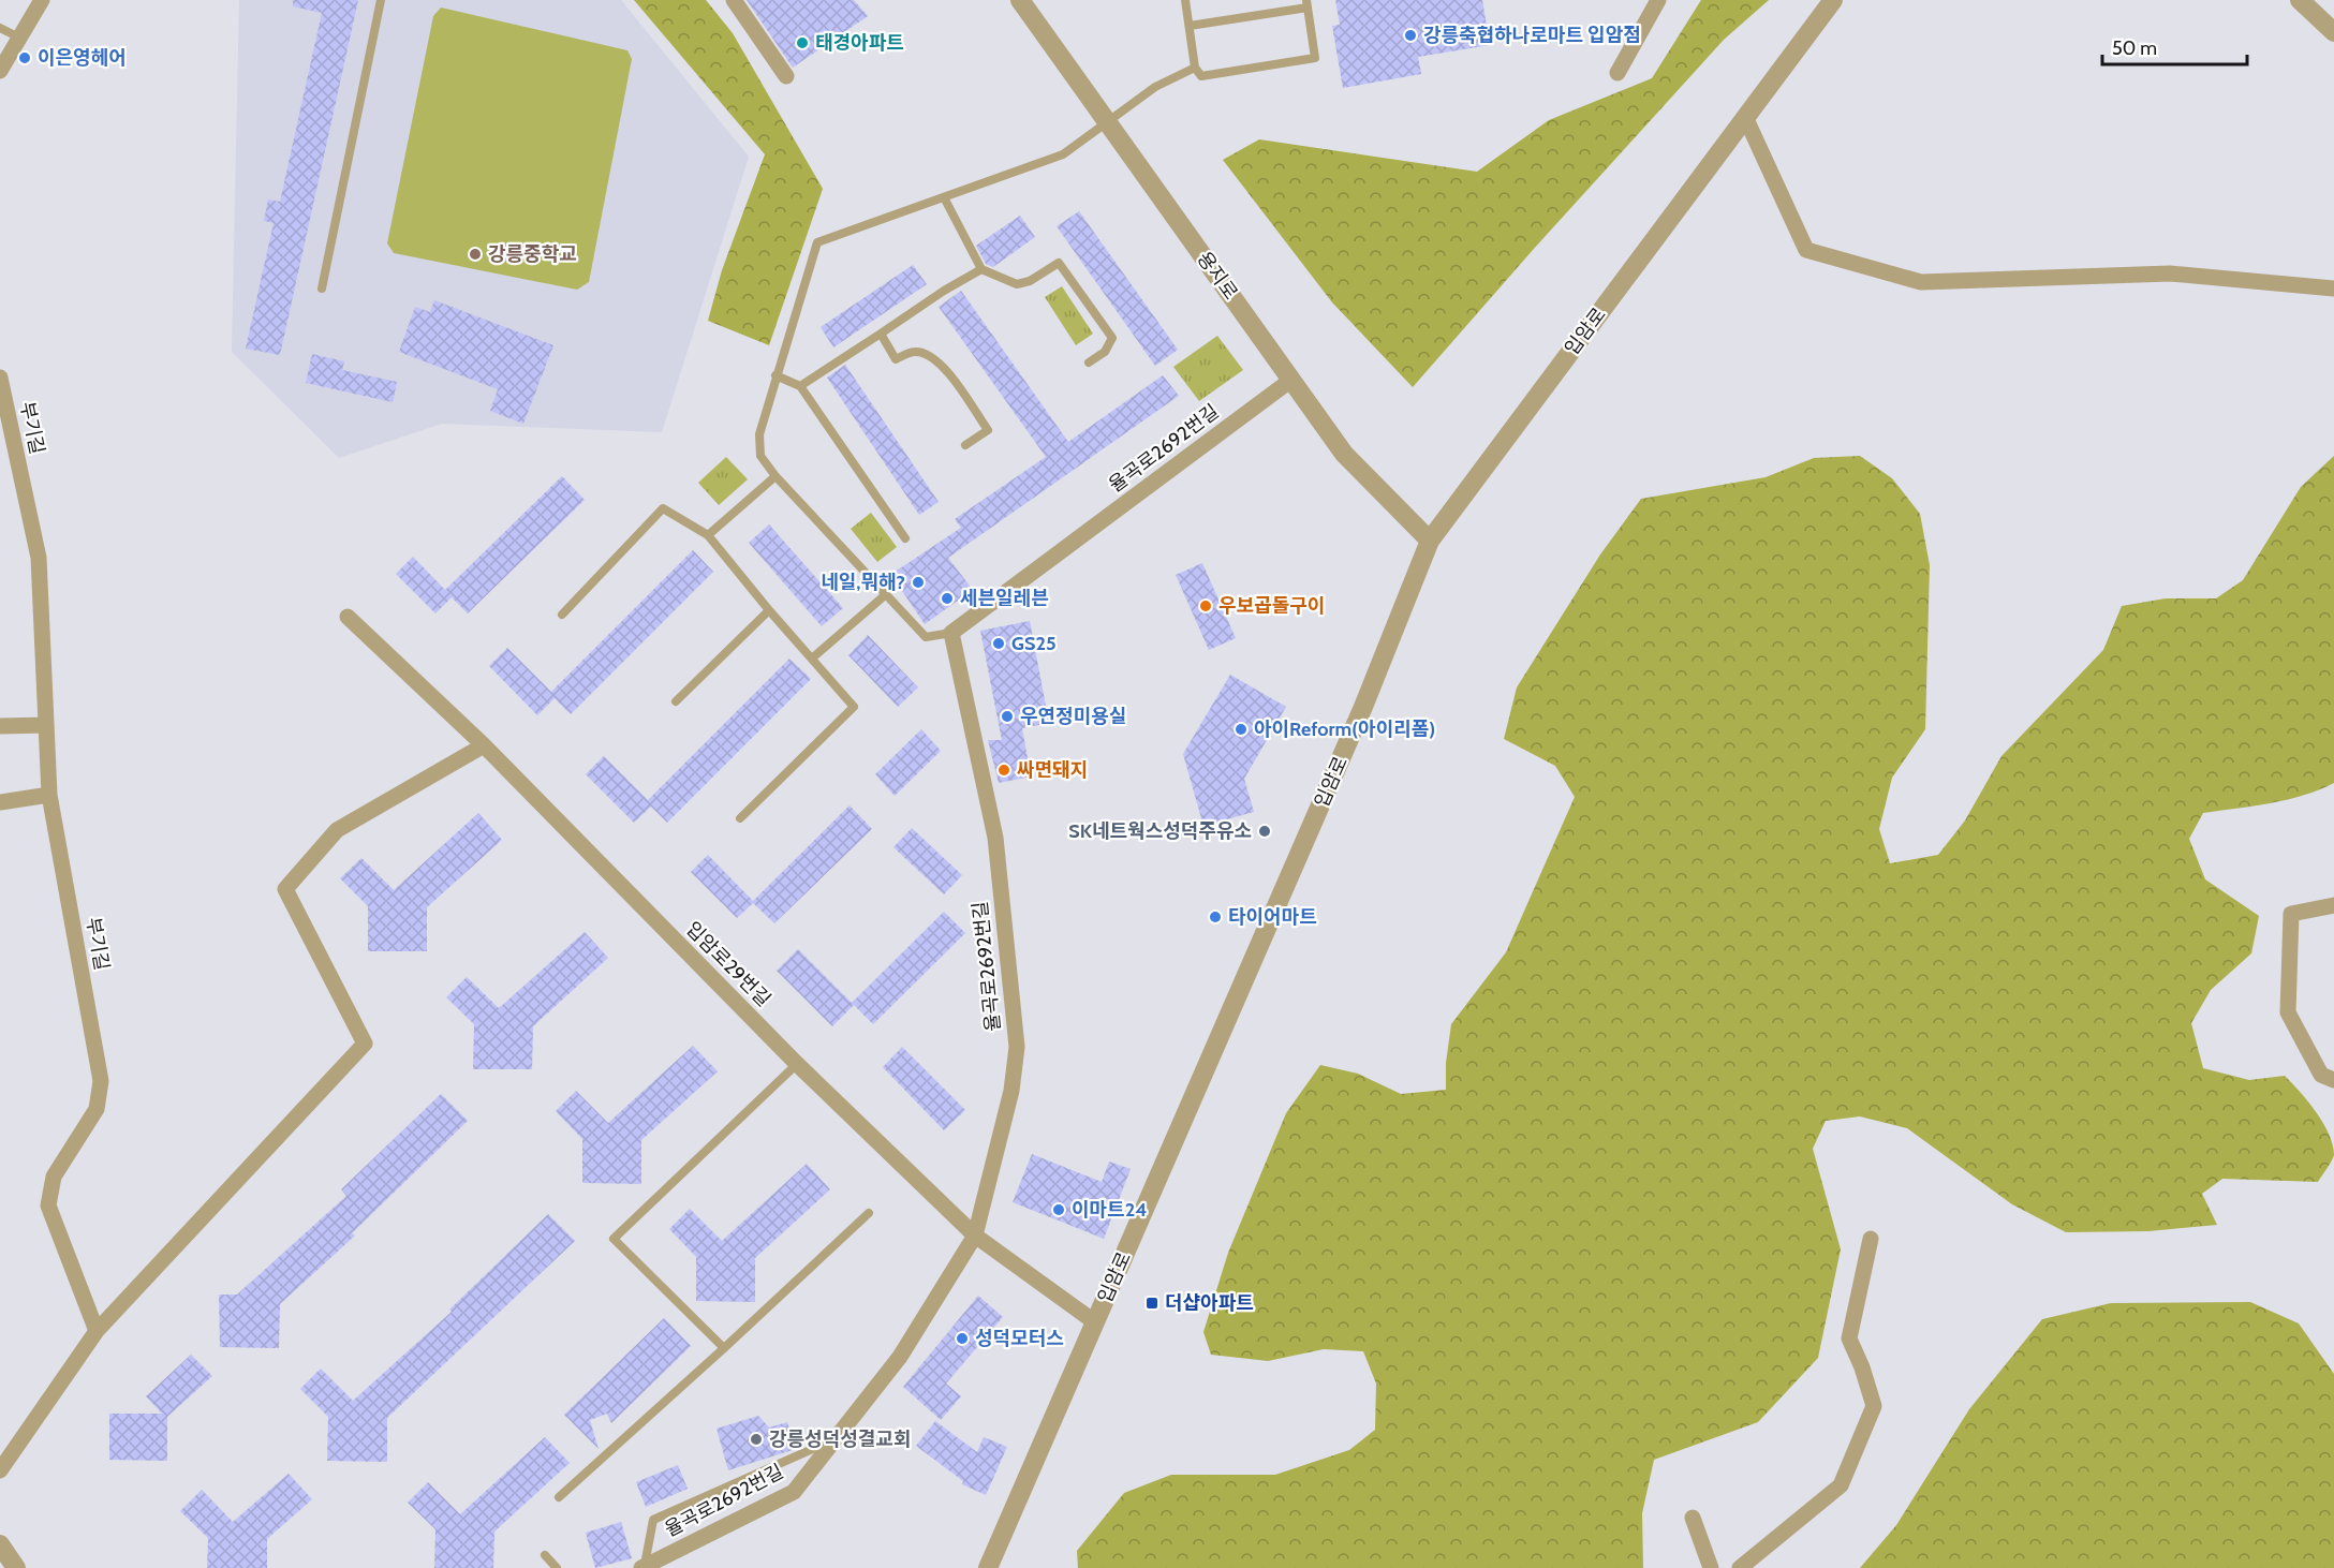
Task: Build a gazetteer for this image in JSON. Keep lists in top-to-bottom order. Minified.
{"streets":{"street":["용지로","입암로","부기길","율곡로2692번길","입암로29번길"]},"crossings":[["용지로","입암로"],["용지로","율곡로2692번길"],["입암로","입암로29번길"],["율곡로2692번길","입암로29번길"]],"places":{"other":["강릉축협하나로마트 입암점","태경아파트","이은영헤어","강릉중학교","네일,뭐해?","세븐일레븐","우보곱돌구이","GS25","우연정미용실","아이Reform(아이리폼)","싸면돼지","SK네트웍스성덕주유소","타이어마트","이마트24","성덕모터스","강릉성덕성결교회"],"transit":["더샵아파트"]},"scale_bar":"50 m"}
